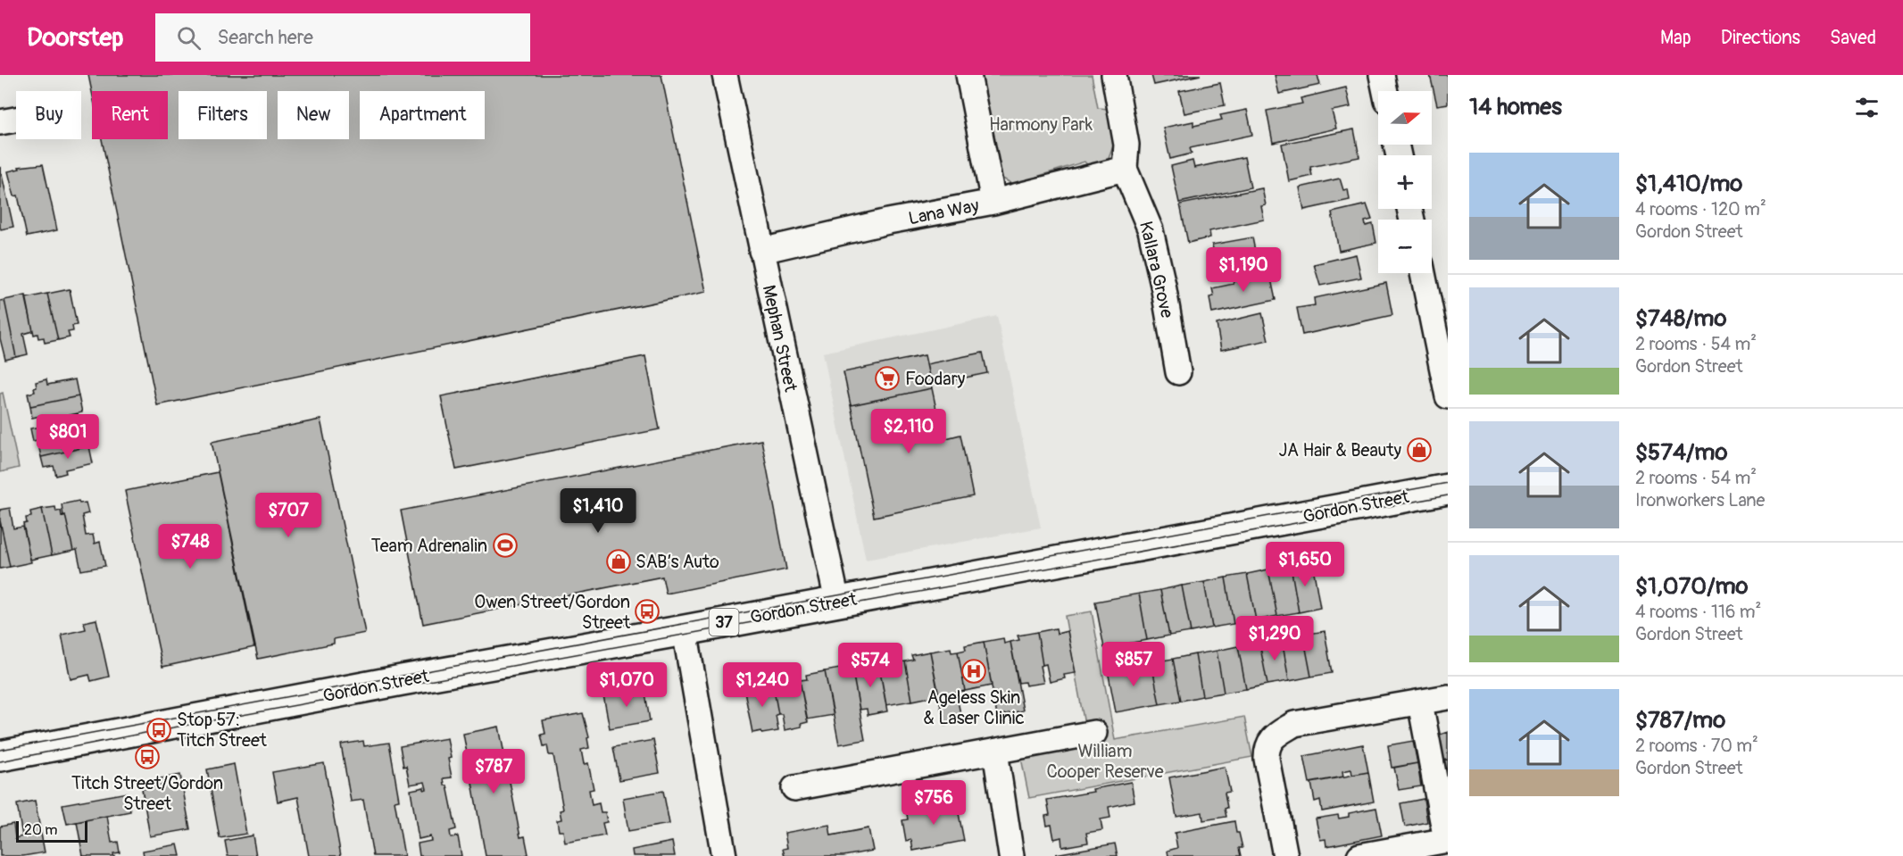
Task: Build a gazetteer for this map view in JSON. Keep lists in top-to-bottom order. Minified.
{"streets":{"main road":["Gordon Street","37"],"street":["Lana Way","Kallara Grove","Mephan Street"]},"crossings":[["Lana Way","Kallara Grove"],["Lana Way","Mephan Street"],["Mephan Street","Gordon Street"]],"parks":["Harmony Park","William Cooper Reserve"],"places":{"supermarket":["Foodary"],"shop":["JA Hair & Beauty","SAB’s Auto"],"sports":["Team Adrenalin"],"bus stop":["Owen Street/Gordon Street","Stop 57: Titch Street","Titch Street/Gordon Street"],"hospital":["Ageless Skin & Laser Clinic"]},"scale_bar":"20 m","north":"right","page":{"header":"Doorstep","search":"Search here","nav":["Map","Directions","Saved"],"heading":"14 homes","map_buttons":["+","−"],"chip":["Buy","Rent","Filters","New","Apartment"],"list":[{"name":"$1,410/mo","note":"4 rooms · 120 m² · Gordon Street"},{"name":"$748/mo","note":"2 rooms · 54 m² · Gordon Street"},{"name":"$574/mo","note":"2 rooms · 54 m² · Ironworkers Lane"},{"name":"$1,070/mo","note":"4 rooms · 116 m² · Gordon Street"},{"name":"$787/mo","note":"2 rooms · 70 m² · Gordon Street"}],"price":["$1,190","$2,110","$801","$1,410","$707","$748","$1,650","$1,290","$857","$574","$1,070","$1,240","$787","$756"],"scale":"20 m"}}
